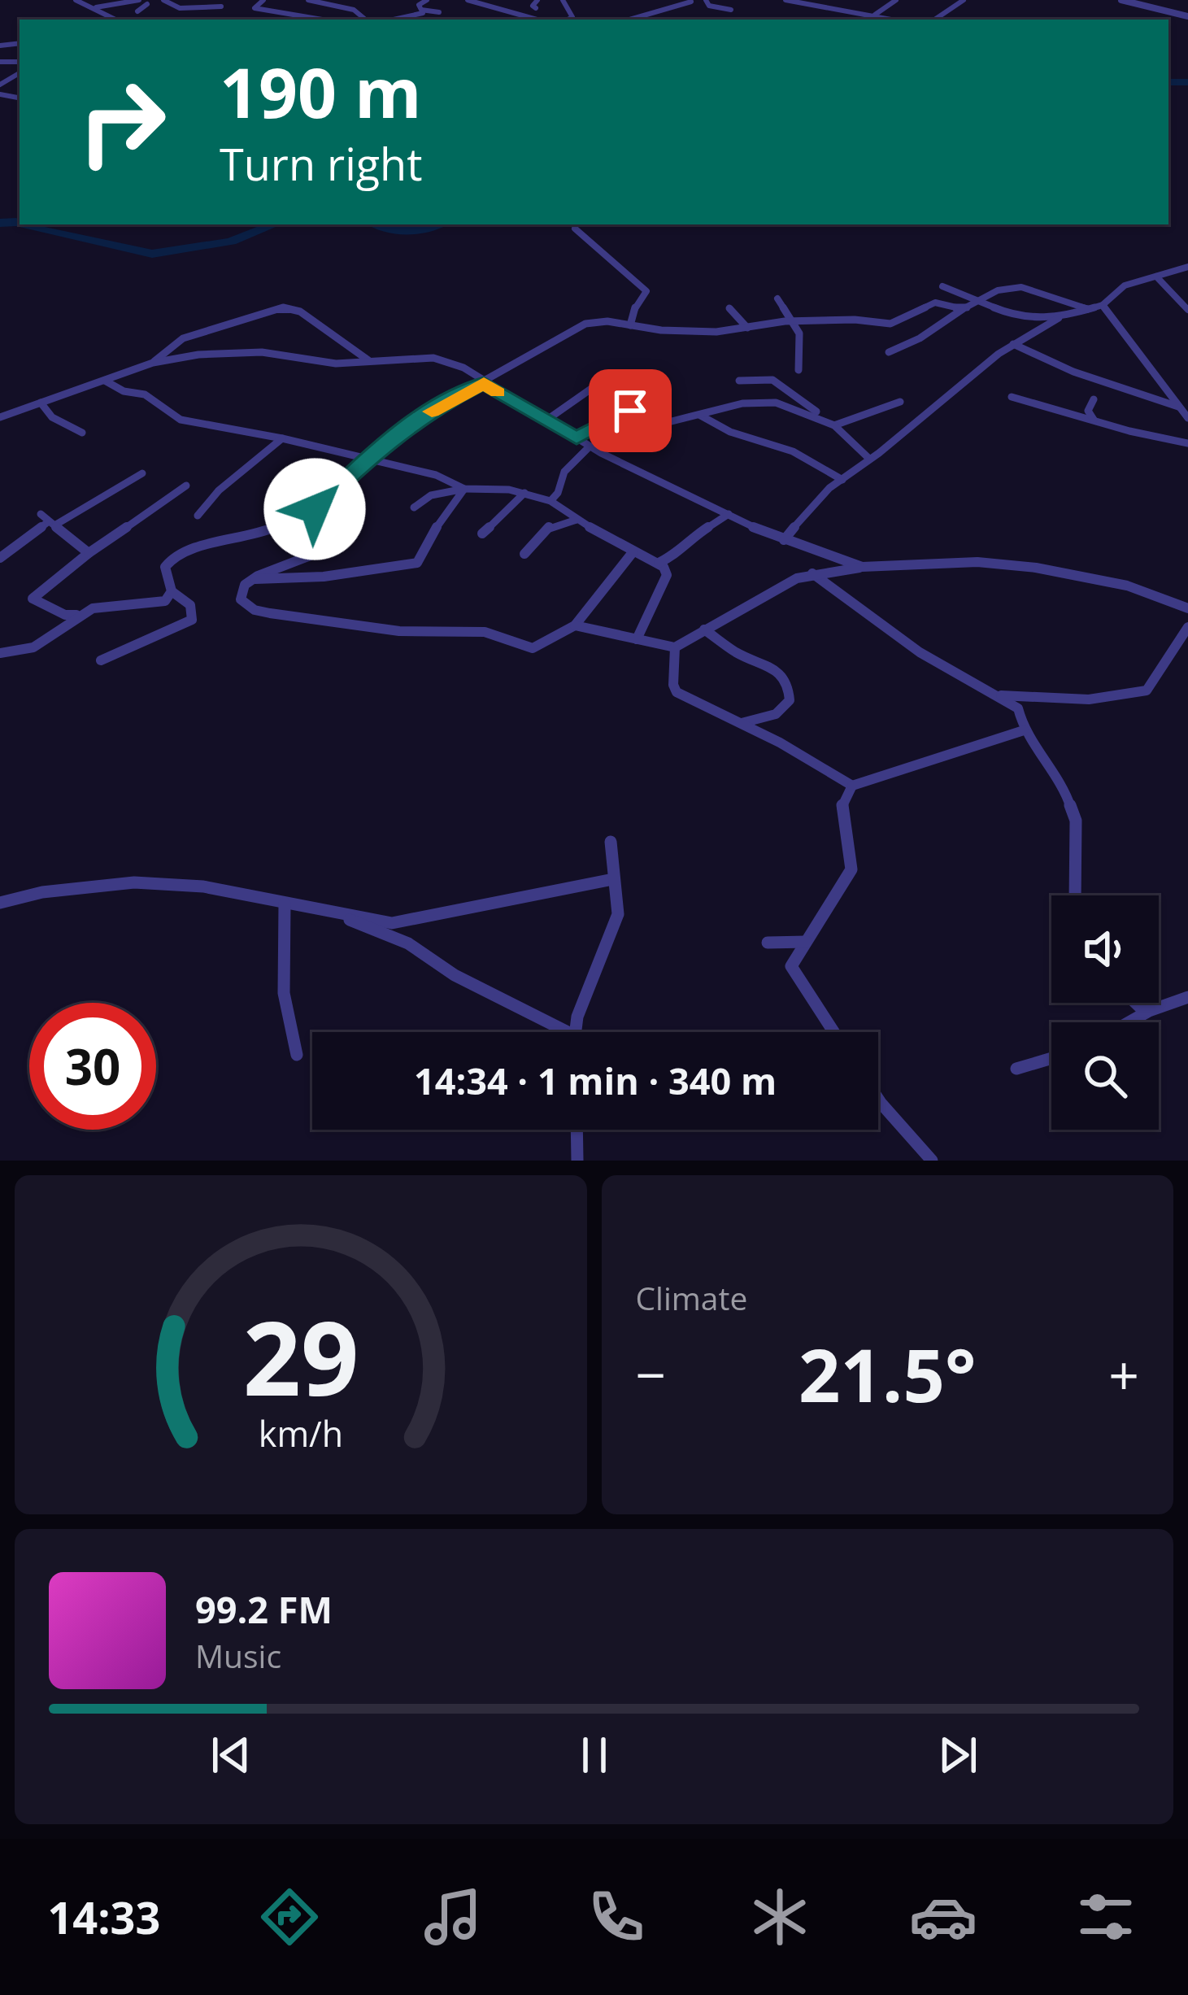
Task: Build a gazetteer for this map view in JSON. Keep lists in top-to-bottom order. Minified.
{"page":{"turn":["190 m","Turn right"],"limit":"30","trip":"14:34 · 1 min · 340 m","tile":"Climate","heat":["−","21.5°","+"],"song":["99.2 FM","Music"],"tabs":"14:33","gauge":["29","km/h"]}}
